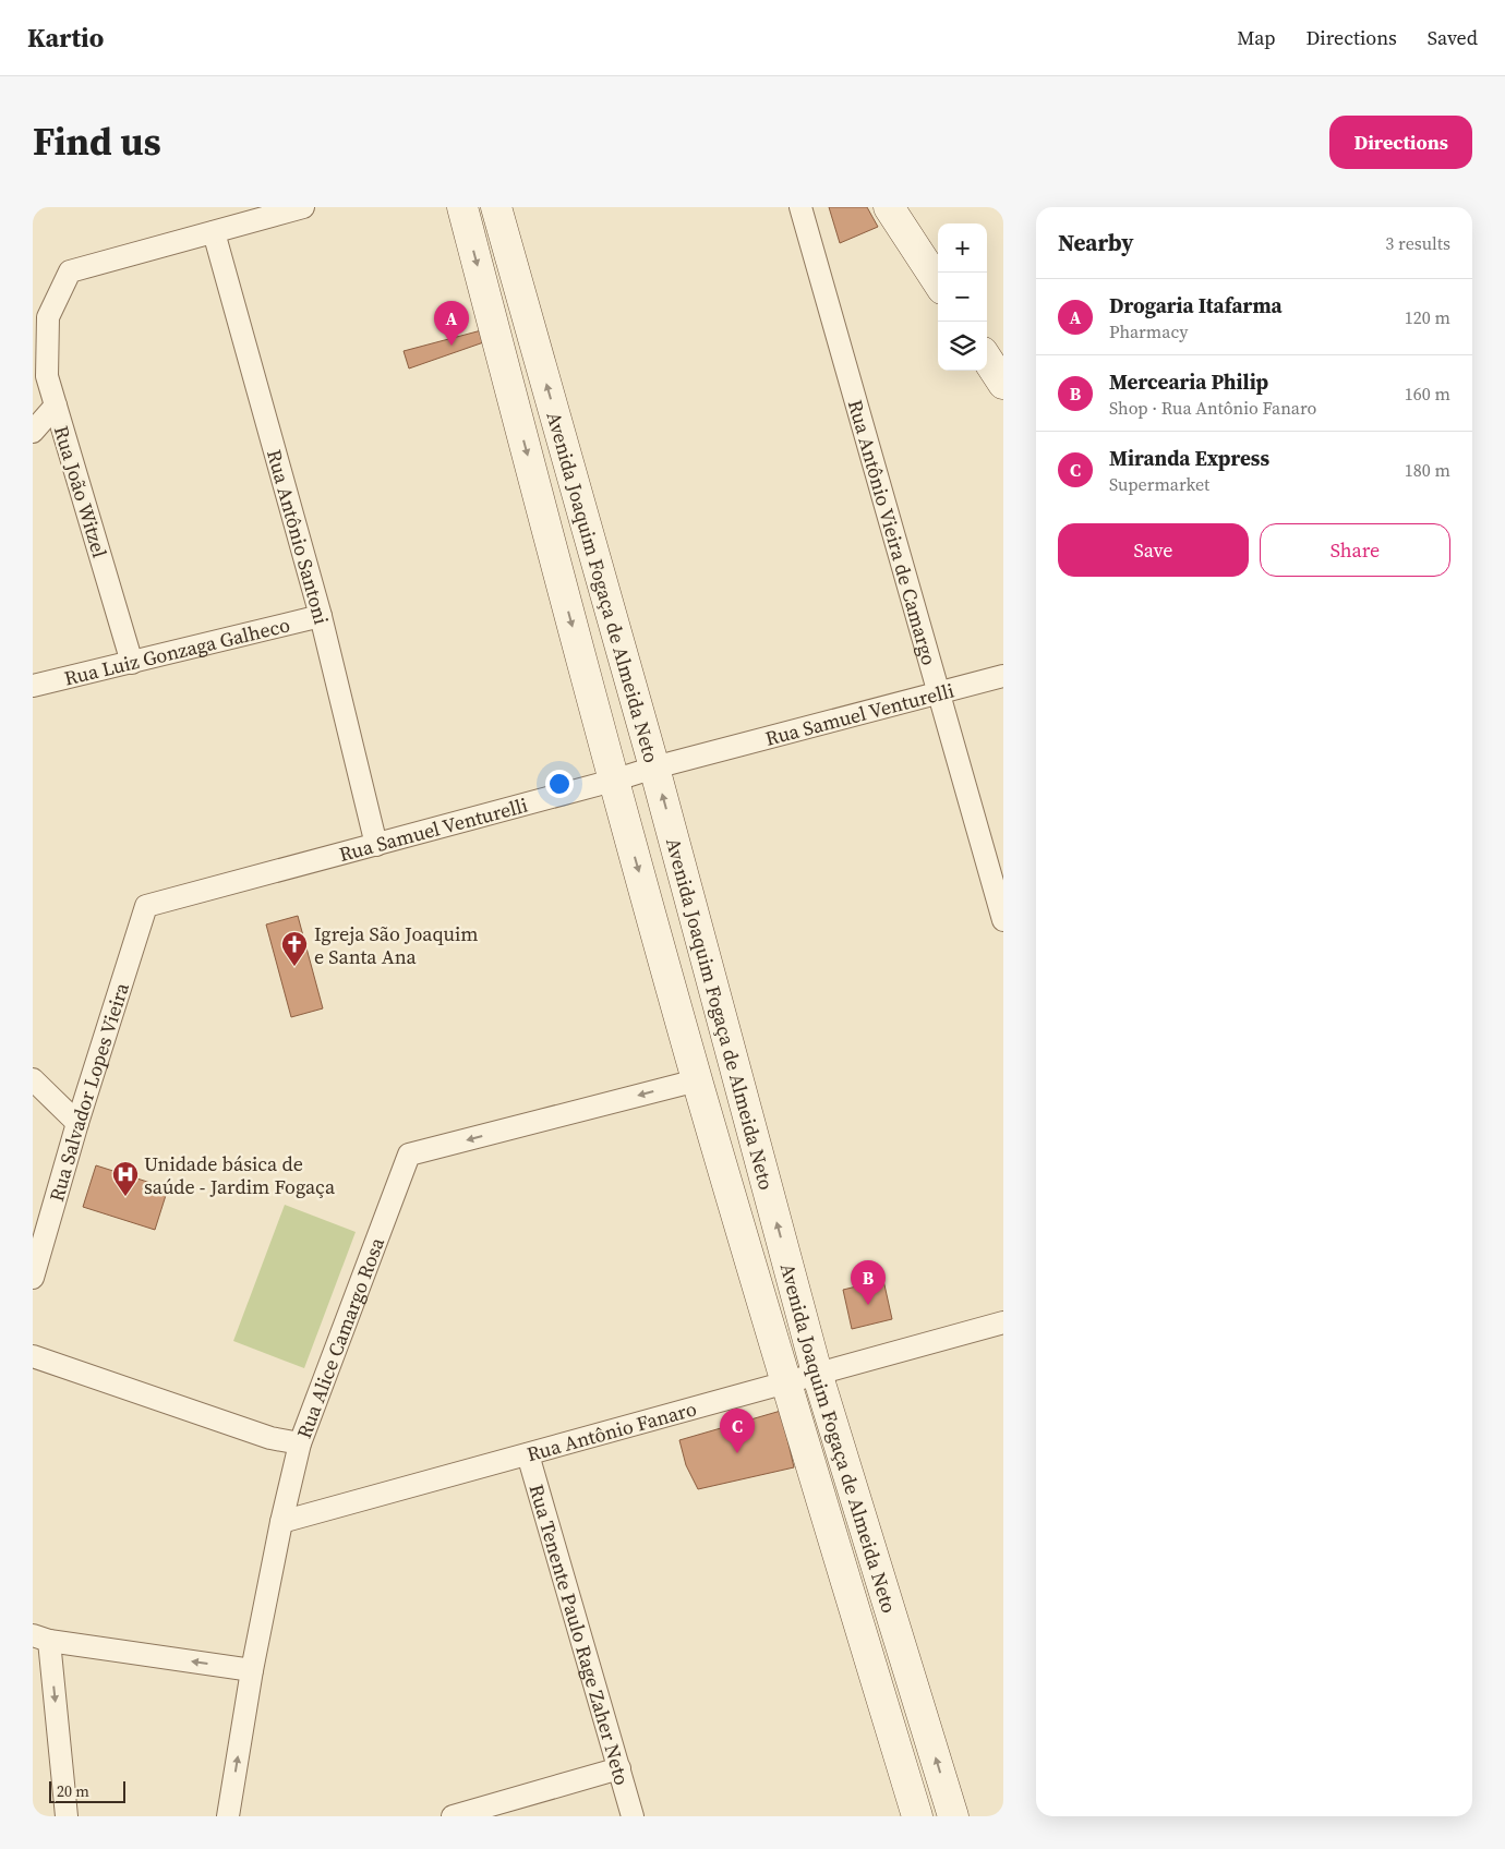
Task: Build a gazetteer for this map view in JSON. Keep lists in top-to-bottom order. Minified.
{"streets":{"street":["Rua João Witzel","Rua Antônio Vieira de Camargo","Rua Antônio Santoni","Avenida Joaquim Fogaça de Almeida Neto","Rua Luiz Gonzaga Galheco","Rua Samuel Venturelli","Rua Salvador Lopes Vieira","Rua Alice Camargo Rosa","Rua Antônio Fanaro","Rua Tenente Paulo Rage Zaher Neto"]},"crossings":[["Rua João Witzel","Rua Antônio Santoni"],["Rua João Witzel","Rua Luiz Gonzaga Galheco"],["Rua Antônio Vieira de Camargo","Rua Samuel Venturelli"],["Rua Antônio Santoni","Rua Luiz Gonzaga Galheco"],["Rua Antônio Santoni","Rua Samuel Venturelli"],["Avenida Joaquim Fogaça de Almeida Neto","Rua Samuel Venturelli"],["Avenida Joaquim Fogaça de Almeida Neto","Rua Alice Camargo Rosa"],["Avenida Joaquim Fogaça de Almeida Neto","Rua Antônio Fanaro"],["Rua Samuel Venturelli","Rua Salvador Lopes Vieira"],["Rua Alice Camargo Rosa","Rua Antônio Fanaro"],["Rua Antônio Fanaro","Rua Tenente Paulo Rage Zaher Neto"]],"places":{"church":["Igreja São Joaquim e Santa Ana"],"hospital":["Unidade básica de saúde - Jardim Fogaça"]},"scale_bar":"20 m","page":{"header":"Kartio","nav":["Map","Directions","Saved"],"title":"Find us","buttons":["Directions",["Save","Share"]],"heading":["Nearby","3 results"],"map_buttons":["+","−"],"list":[{"mark":"A","name":"Drogaria Itafarma","note":"Pharmacy","value":"120 m"},{"mark":"B","name":"Mercearia Philip","note":"Shop · Rua Antônio Fanaro","value":"160 m"},{"mark":"C","name":"Miranda Express","note":"Supermarket","value":"180 m"}],"pins":["A","B","C"],"scale":"20 m"}}
